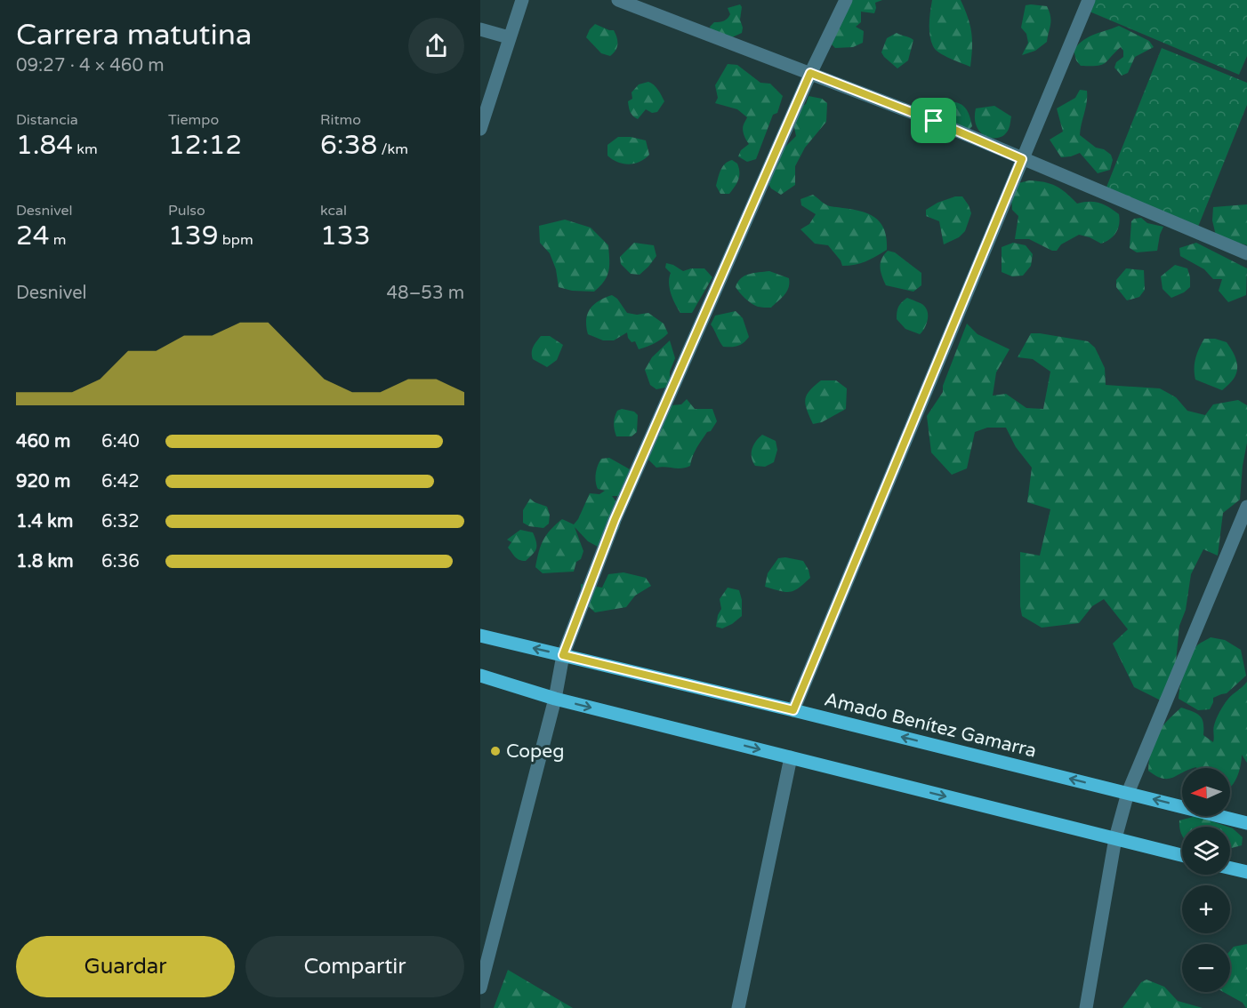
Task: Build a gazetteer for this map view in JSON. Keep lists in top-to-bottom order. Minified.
{"streets":{"main road":["Amado Benítez Gamarra"]},"places":["Copeg"],"north":"left","page":{"heading":["Carrera matutina","09:27 · 4 × 460 m"],"stats":[["Distancia","1.84 km"],["Tiempo","12:12"],["Ritmo","6:38 /km"],["Desnivel","24 m"],["Pulso","139 bpm"],["kcal","133"]],"chart":["Desnivel","48–53 m"],"list":[{"name":"460 m","note":"6:40"},{"name":"920 m","note":"6:42"},{"name":"1.4 km","note":"6:32"},{"name":"1.8 km","note":"6:36"}],"map_buttons":["+","−"],"buttons":["Guardar","Compartir"]}}
